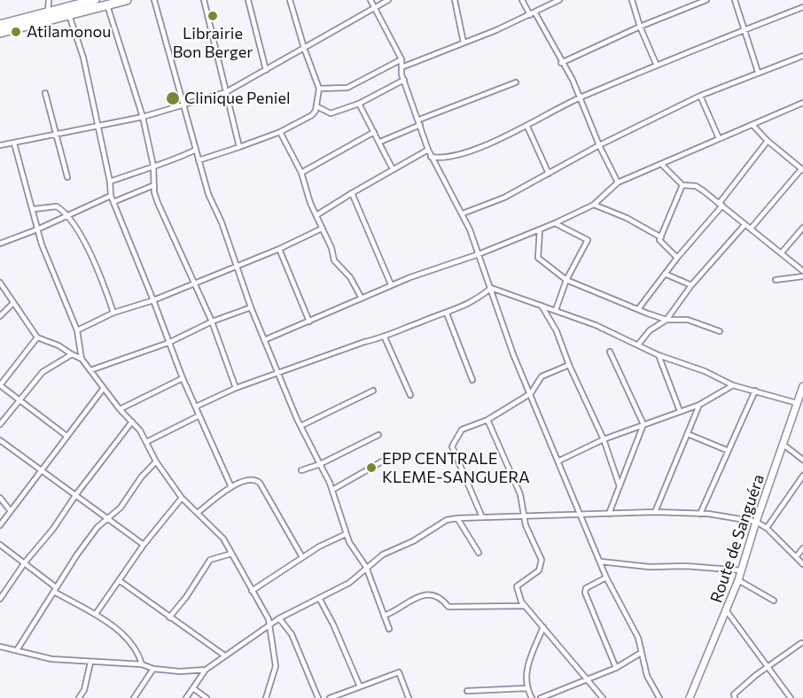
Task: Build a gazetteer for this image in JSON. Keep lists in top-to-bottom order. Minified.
{"streets":{"street":["Route de Sanguéra"]},"places":["Librairie Bon Berger","Atilamonou","Clinique Peniel","EPP CENTRALE KLEME-SANGUERA"]}
